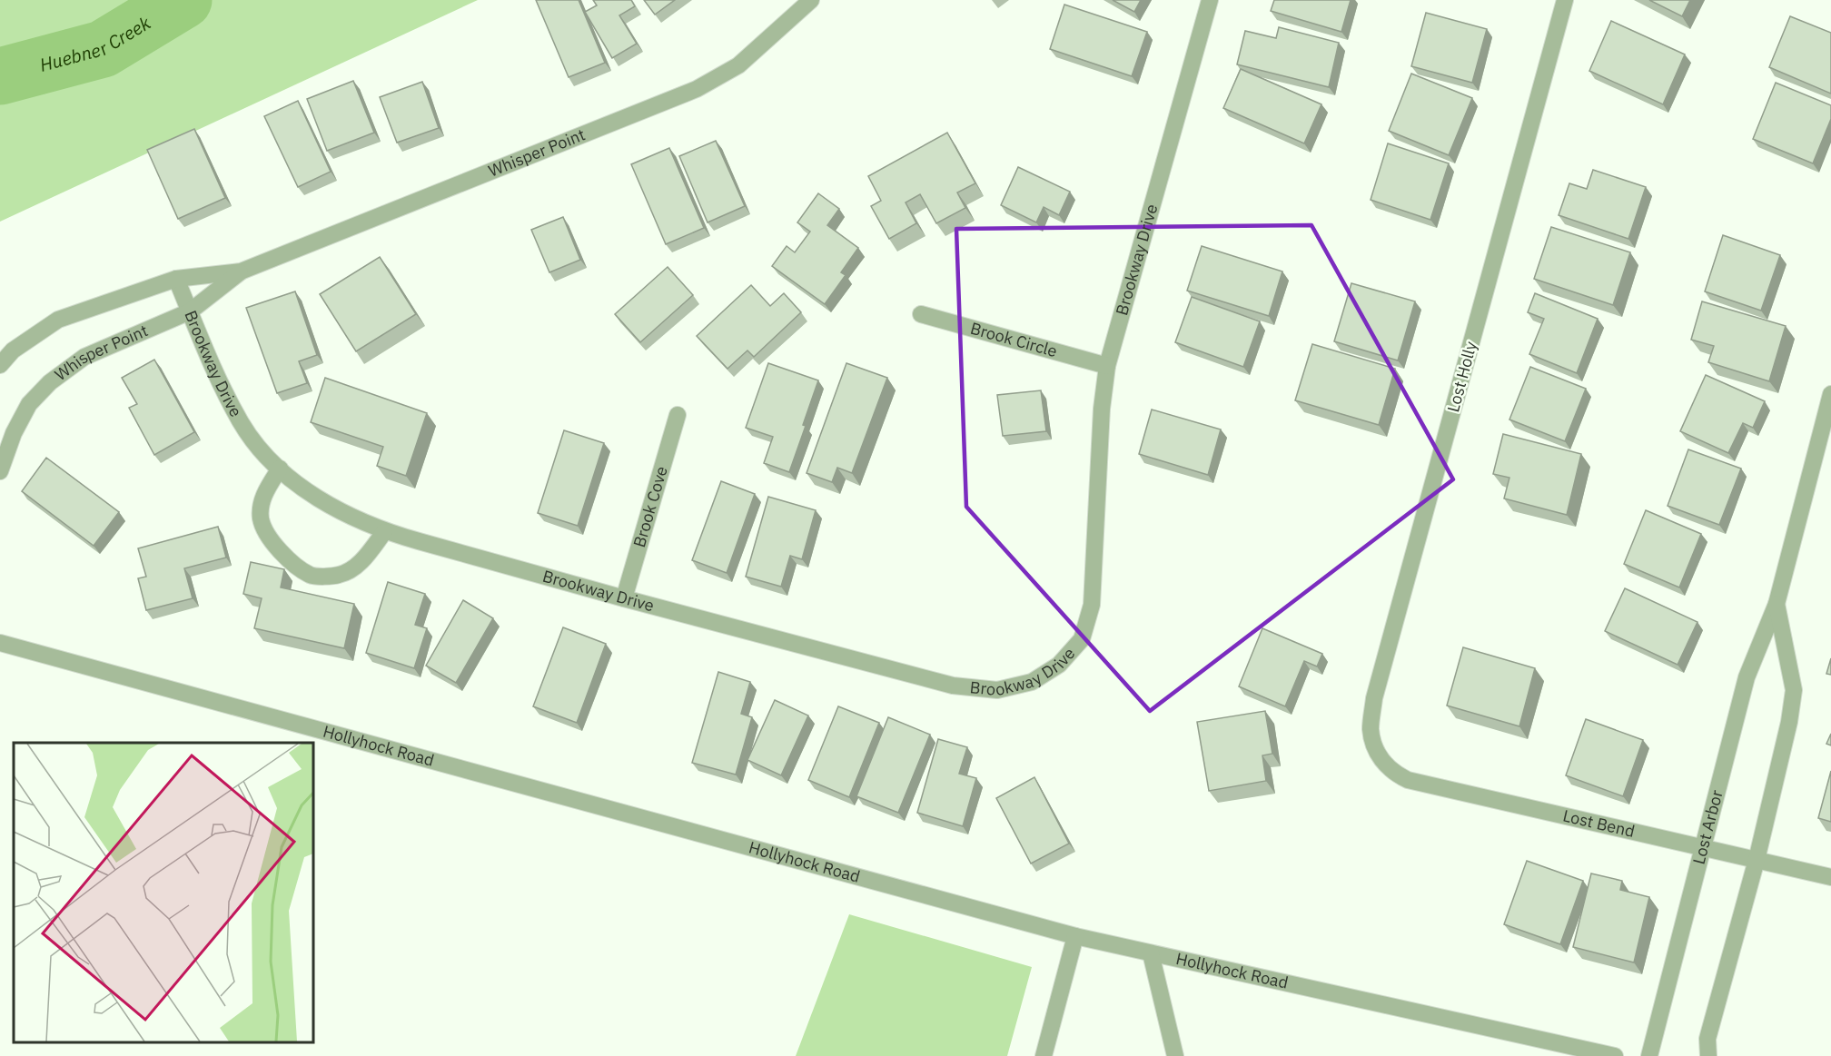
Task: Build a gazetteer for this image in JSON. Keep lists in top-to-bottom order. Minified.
{"streets":{"street":["Whisper Point","Brookway Drive","Brook Circle","Lost Holly","Brook Cove","Hollyhock Road","Lost Bend","Lost Arbor"]},"crossings":[["Whisper Point","Brookway Drive"],["Brookway Drive","Brook Circle"],["Brookway Drive","Brook Cove"],["Lost Holly","Lost Bend"],["Lost Bend","Lost Arbor"]],"water":["Huebner Creek"]}
